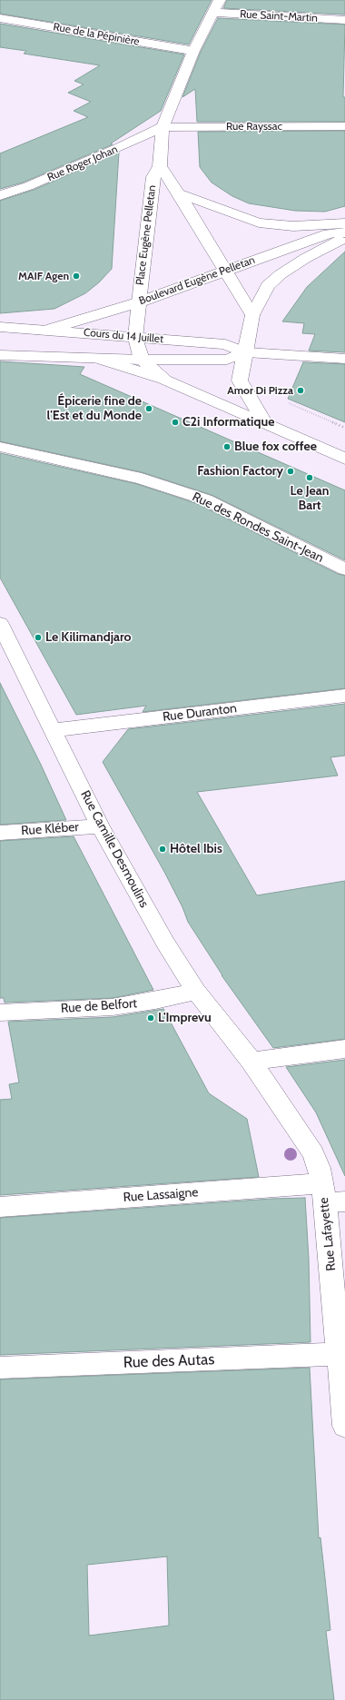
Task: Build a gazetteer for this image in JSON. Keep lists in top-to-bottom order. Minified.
{"streets":{"street":["Rue Saint-Martin","Rue de la Pépinière","Rue Rayssac","Rue Roger Johan","Place Eugène Pelletan","Boulevard Eugène Pelletan","Cours du 14 Juillet","Rue des Rondes Saint-Jean","Rue Duranton","Rue Kléber","Rue Camille Desmoulins","Rue de Belfort","Rue Lassaigne","Rue Lafayette","Rue des Autas"]},"crossings":[["Rue Rayssac","Rue Roger Johan"],["Place Eugène Pelletan","Boulevard Eugène Pelletan"],["Place Eugène Pelletan","Cours du 14 Juillet"],["Boulevard Eugène Pelletan","Cours du 14 Juillet"],["Rue Duranton","Rue Camille Desmoulins"],["Rue Kléber","Rue Camille Desmoulins"],["Rue Camille Desmoulins","Rue de Belfort"],["Rue Camille Desmoulins","Rue Lafayette"],["Rue Lassaigne","Rue Lafayette"],["Rue Lafayette","Rue des Autas"]],"places":["MAIF Agen","Amor Di Pizza","Épicerie fine de l'Est et du Monde","C2i Informatique","Blue fox coffee","Fashion Factory","Le Jean Bart","Le Kilimandjaro","Hôtel Ibis","L'Imprevu"]}
